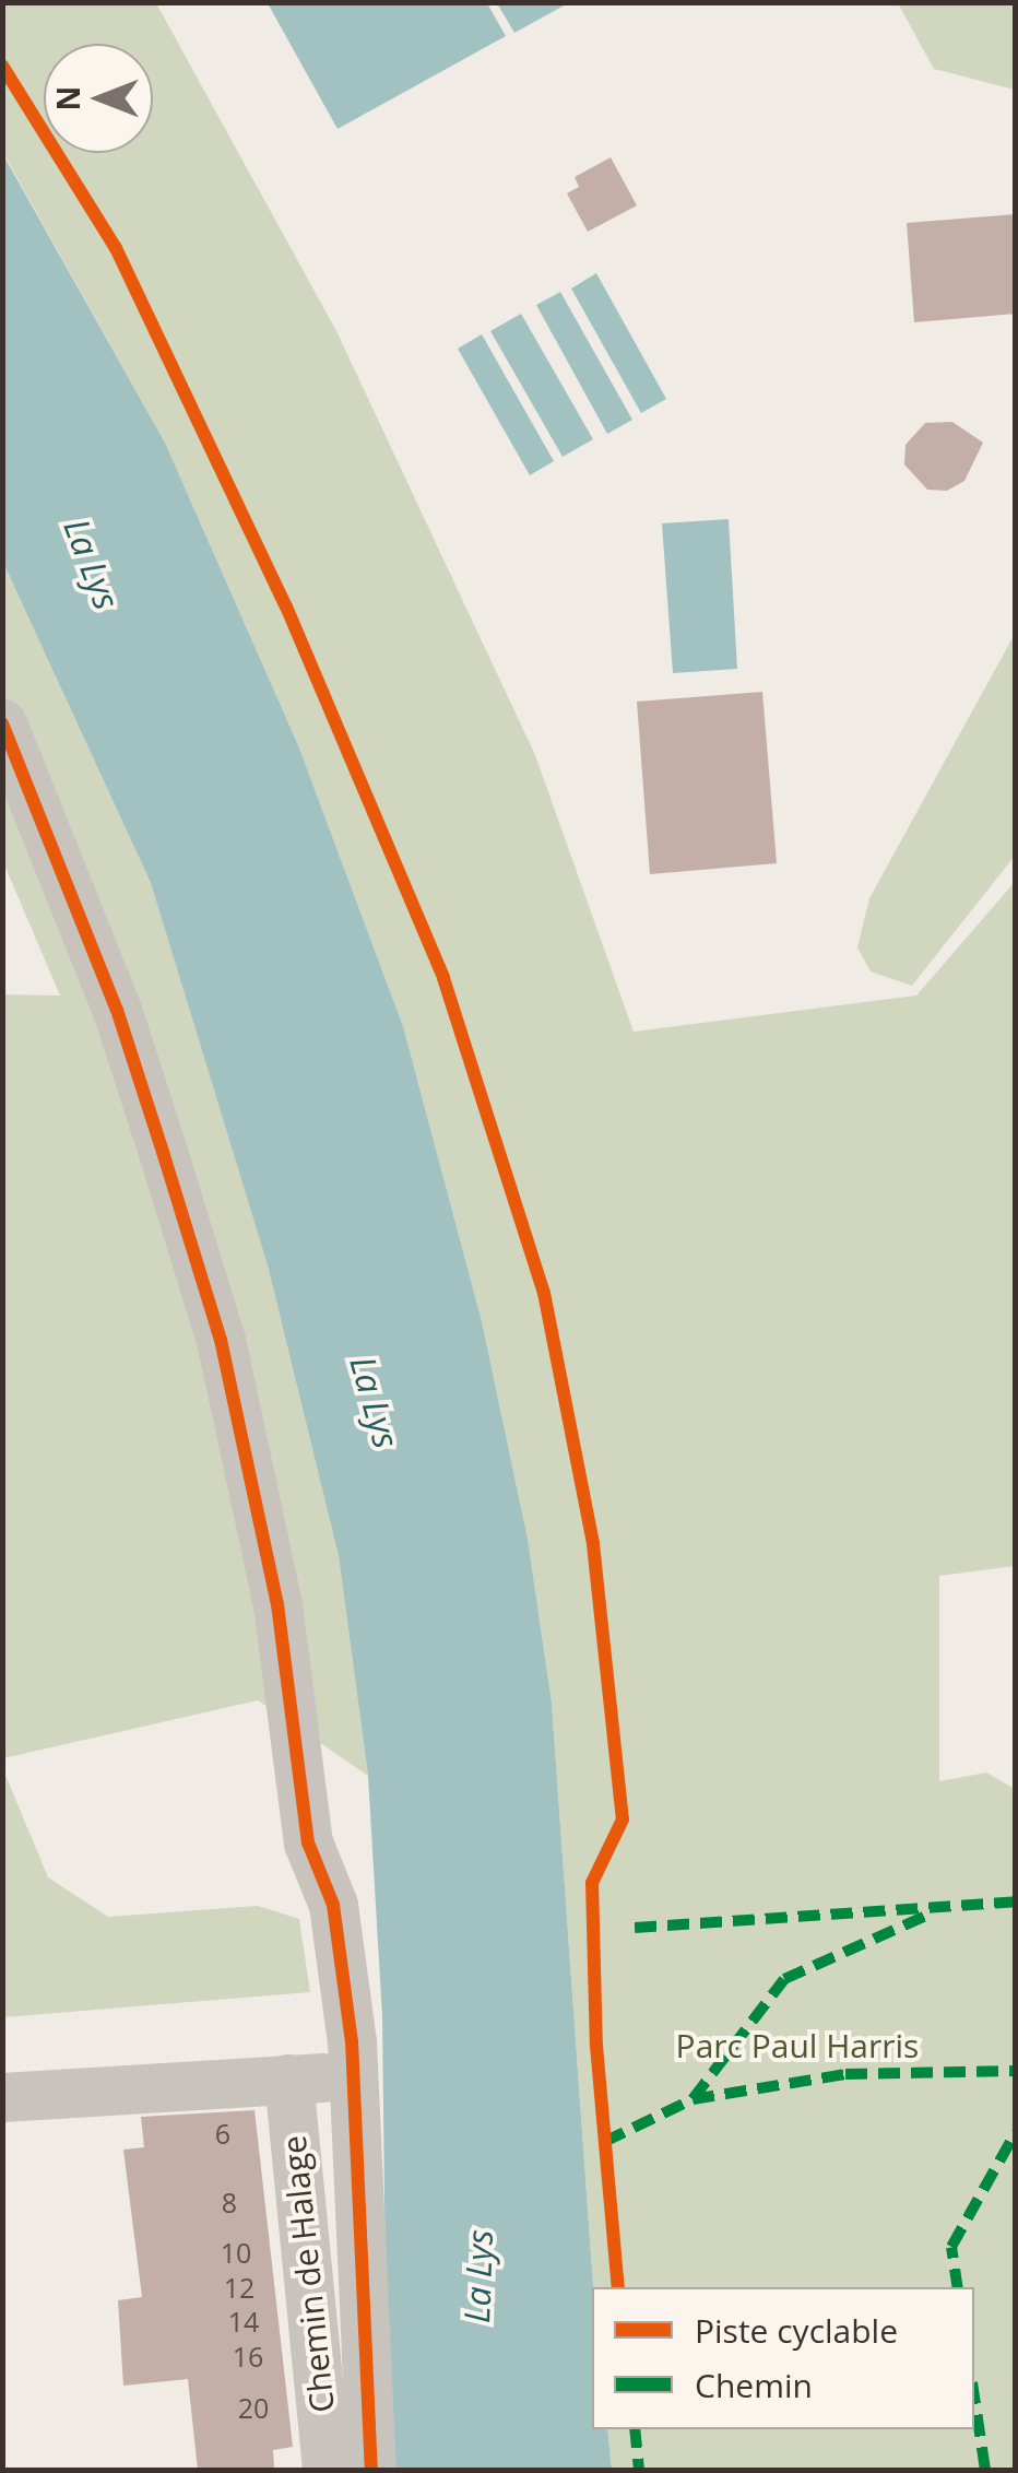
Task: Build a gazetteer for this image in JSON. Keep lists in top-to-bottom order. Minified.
{"streets":{"street":["Chemin de Halage"]},"water":["La Lys"],"parks":["Parc Paul Harris"],"house_numbers":["6","8","10","12","14","16","20"],"legend":["Piste cyclable","Chemin"],"north":"left"}
